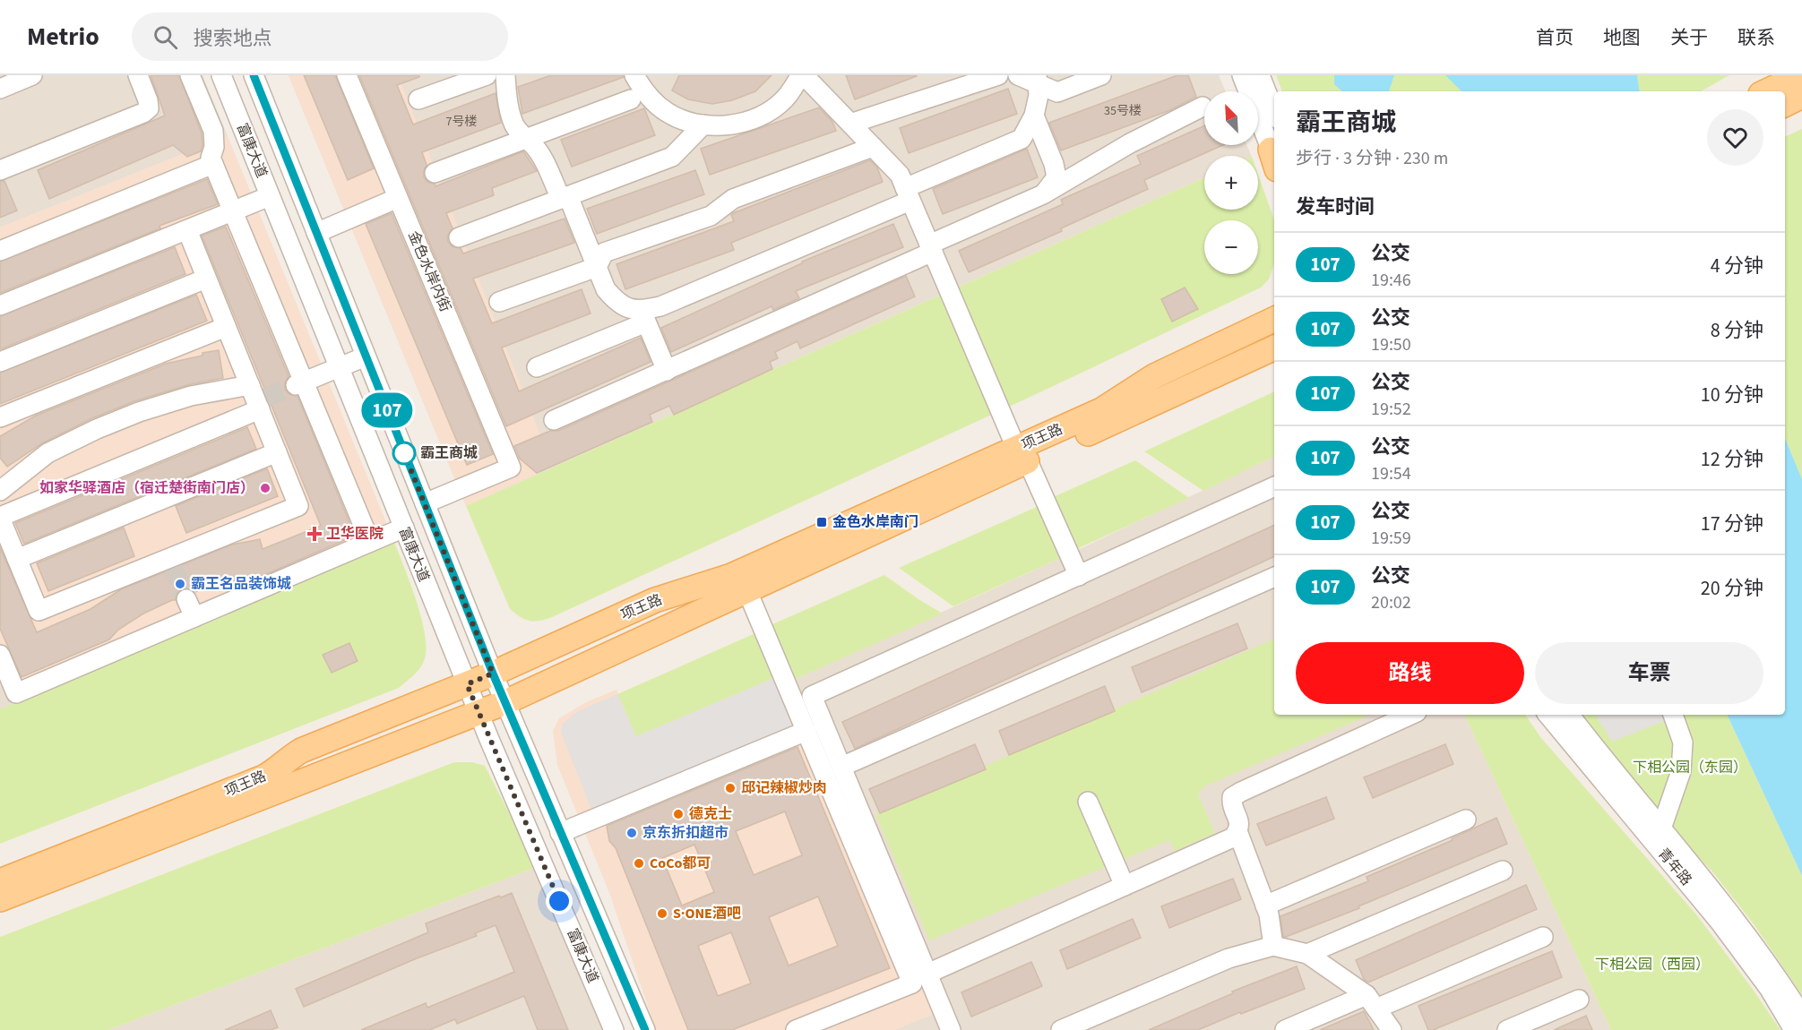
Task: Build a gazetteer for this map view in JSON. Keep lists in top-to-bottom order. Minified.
{"streets":{"main road":["项王路"],"street":["富康大道","金色水岸内街","青年路"]},"crossings":[["富康大道","金色水岸内街"],["富康大道","项王路"]],"parks":["下相公园（东园）","下相公园（西园）"],"places":{"other":["霸王商城","如家华驿酒店（宿迁楚街南门店）","霸王名品装饰城","邱记辣椒炒肉","德克士","京东折扣超市","CoCo都可","S·ONE酒吧"],"transit":["金色水岸南门"],"health":["卫华医院"]},"lines":["bus line 107"],"house_numbers":["35号楼","7号楼"],"north":"top left","page":{"header":"Metrio","search":"搜索地点","nav":["首页","地图","关于","联系"],"on_map":"107","map_buttons":["+","−"],"heading":[["霸王商城","步行 · 3 分钟 · 230 m"],"发车时间"],"list":[{"mark":"107","name":"公交","note":"19:46","value":"4 分钟"},{"mark":"107","name":"公交","note":"19:50","value":"8 分钟"},{"mark":"107","name":"公交","note":"19:52","value":"10 分钟"},{"mark":"107","name":"公交","note":"19:54","value":"12 分钟"},{"mark":"107","name":"公交","note":"19:59","value":"17 分钟"},{"mark":"107","name":"公交","note":"20:02","value":"20 分钟"}],"buttons":["路线","车票"]}}
